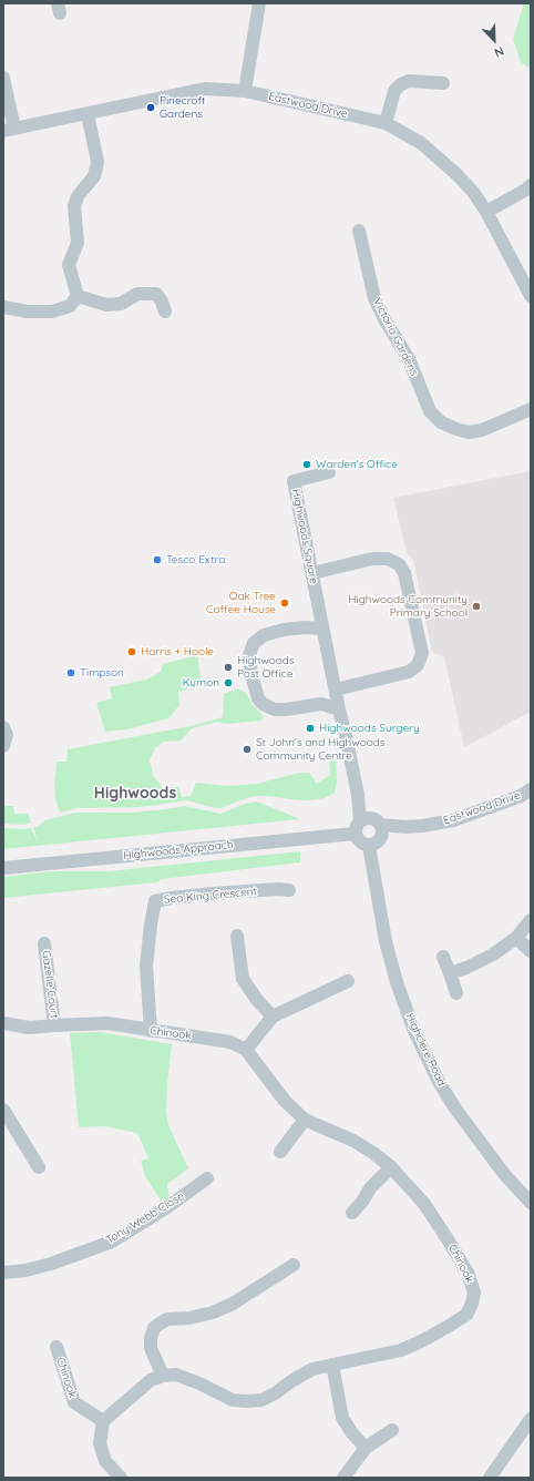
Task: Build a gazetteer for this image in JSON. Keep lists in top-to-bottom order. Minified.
{"streets":{"street":["Eastwood Drive","Victoria Gardens","Highwoods Square","Highwoods Approach","Sea King Crescent","Gazelle Court","Chinook","Highclere Road","Tony Webb Close"]},"crossings":[["Eastwood Drive","Highwoods Square"],["Eastwood Drive","Highwoods Approach"],["Highwoods Square","Highwoods Approach"],["Sea King Crescent","Chinook"],["Gazelle Court","Chinook"]],"districts":["Highwoods"],"places":["Pinecroft Gardens","Warden's Office","Tesco Extra","Oak Tree Coffee House","Highwoods Community Primary School","Harris + Hoole","Highwoods Post Office","Timpson","Kumon","Highwoods Surgery","St John's and Highwoods Community Centre"],"north":"bottom right"}
